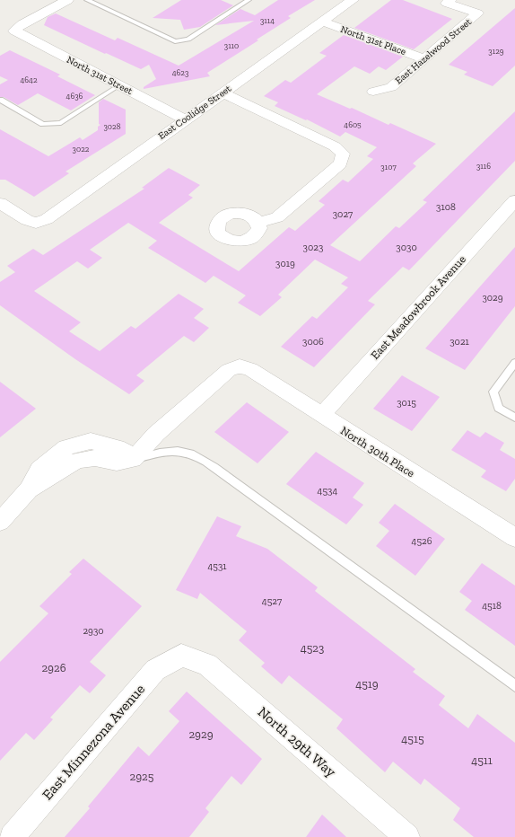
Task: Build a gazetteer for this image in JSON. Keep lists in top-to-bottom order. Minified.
{"streets":{"street":["North 31st Place","East Hazelwood Street","North 31st Street","East Coolidge Street","East Meadowbrook Avenue","North 30th Place","East Minnezona Avenue","North 29th Way"]},"crossings":[["North 31st Place","East Hazelwood Street"],["North 31st Place","East Coolidge Street"],["North 31st Street","East Coolidge Street"],["East Meadowbrook Avenue","North 30th Place"],["East Minnezona Avenue","North 29th Way"]],"house_numbers":["3114","3110","3129","4623","4642","4636","4605","3028","3022","3116","3107","3108","3027","3023","3030","3019","3029","3006","3021","3015","4534","4526","4531","4527","4518","2930","4523","2926","4519","2929","4515","4511","2925"]}
